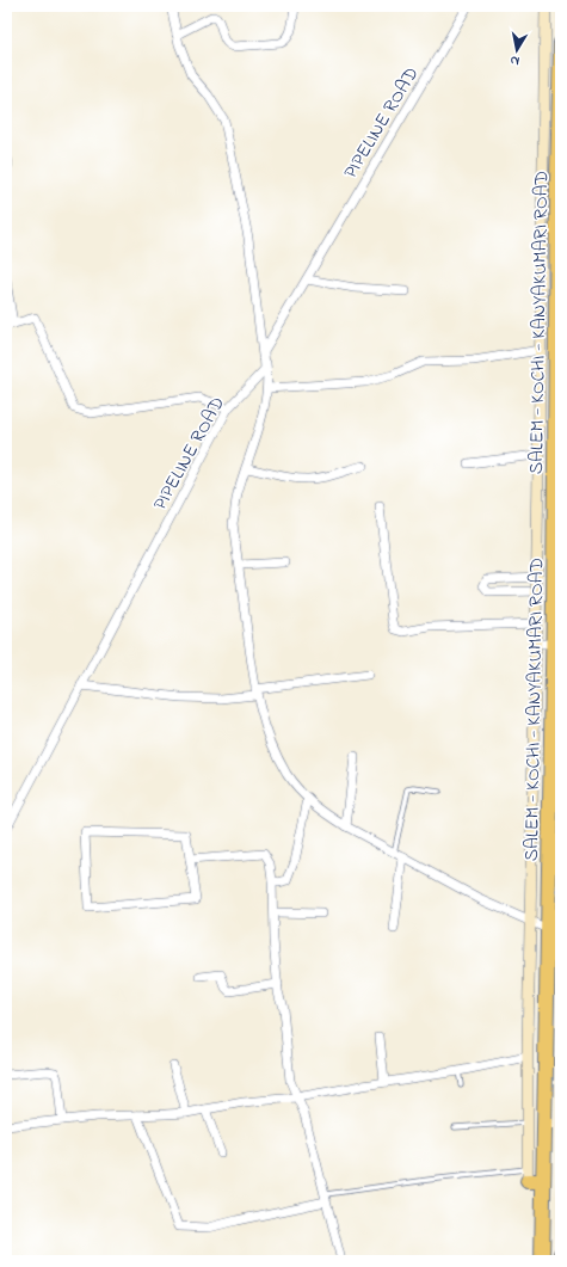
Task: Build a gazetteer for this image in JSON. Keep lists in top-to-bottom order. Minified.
{"streets":{"highway":["SALEM - KOCHI - KANYAKUMARI ROAD"],"street":["PIPELINE ROAD"]},"north":"bottom"}
